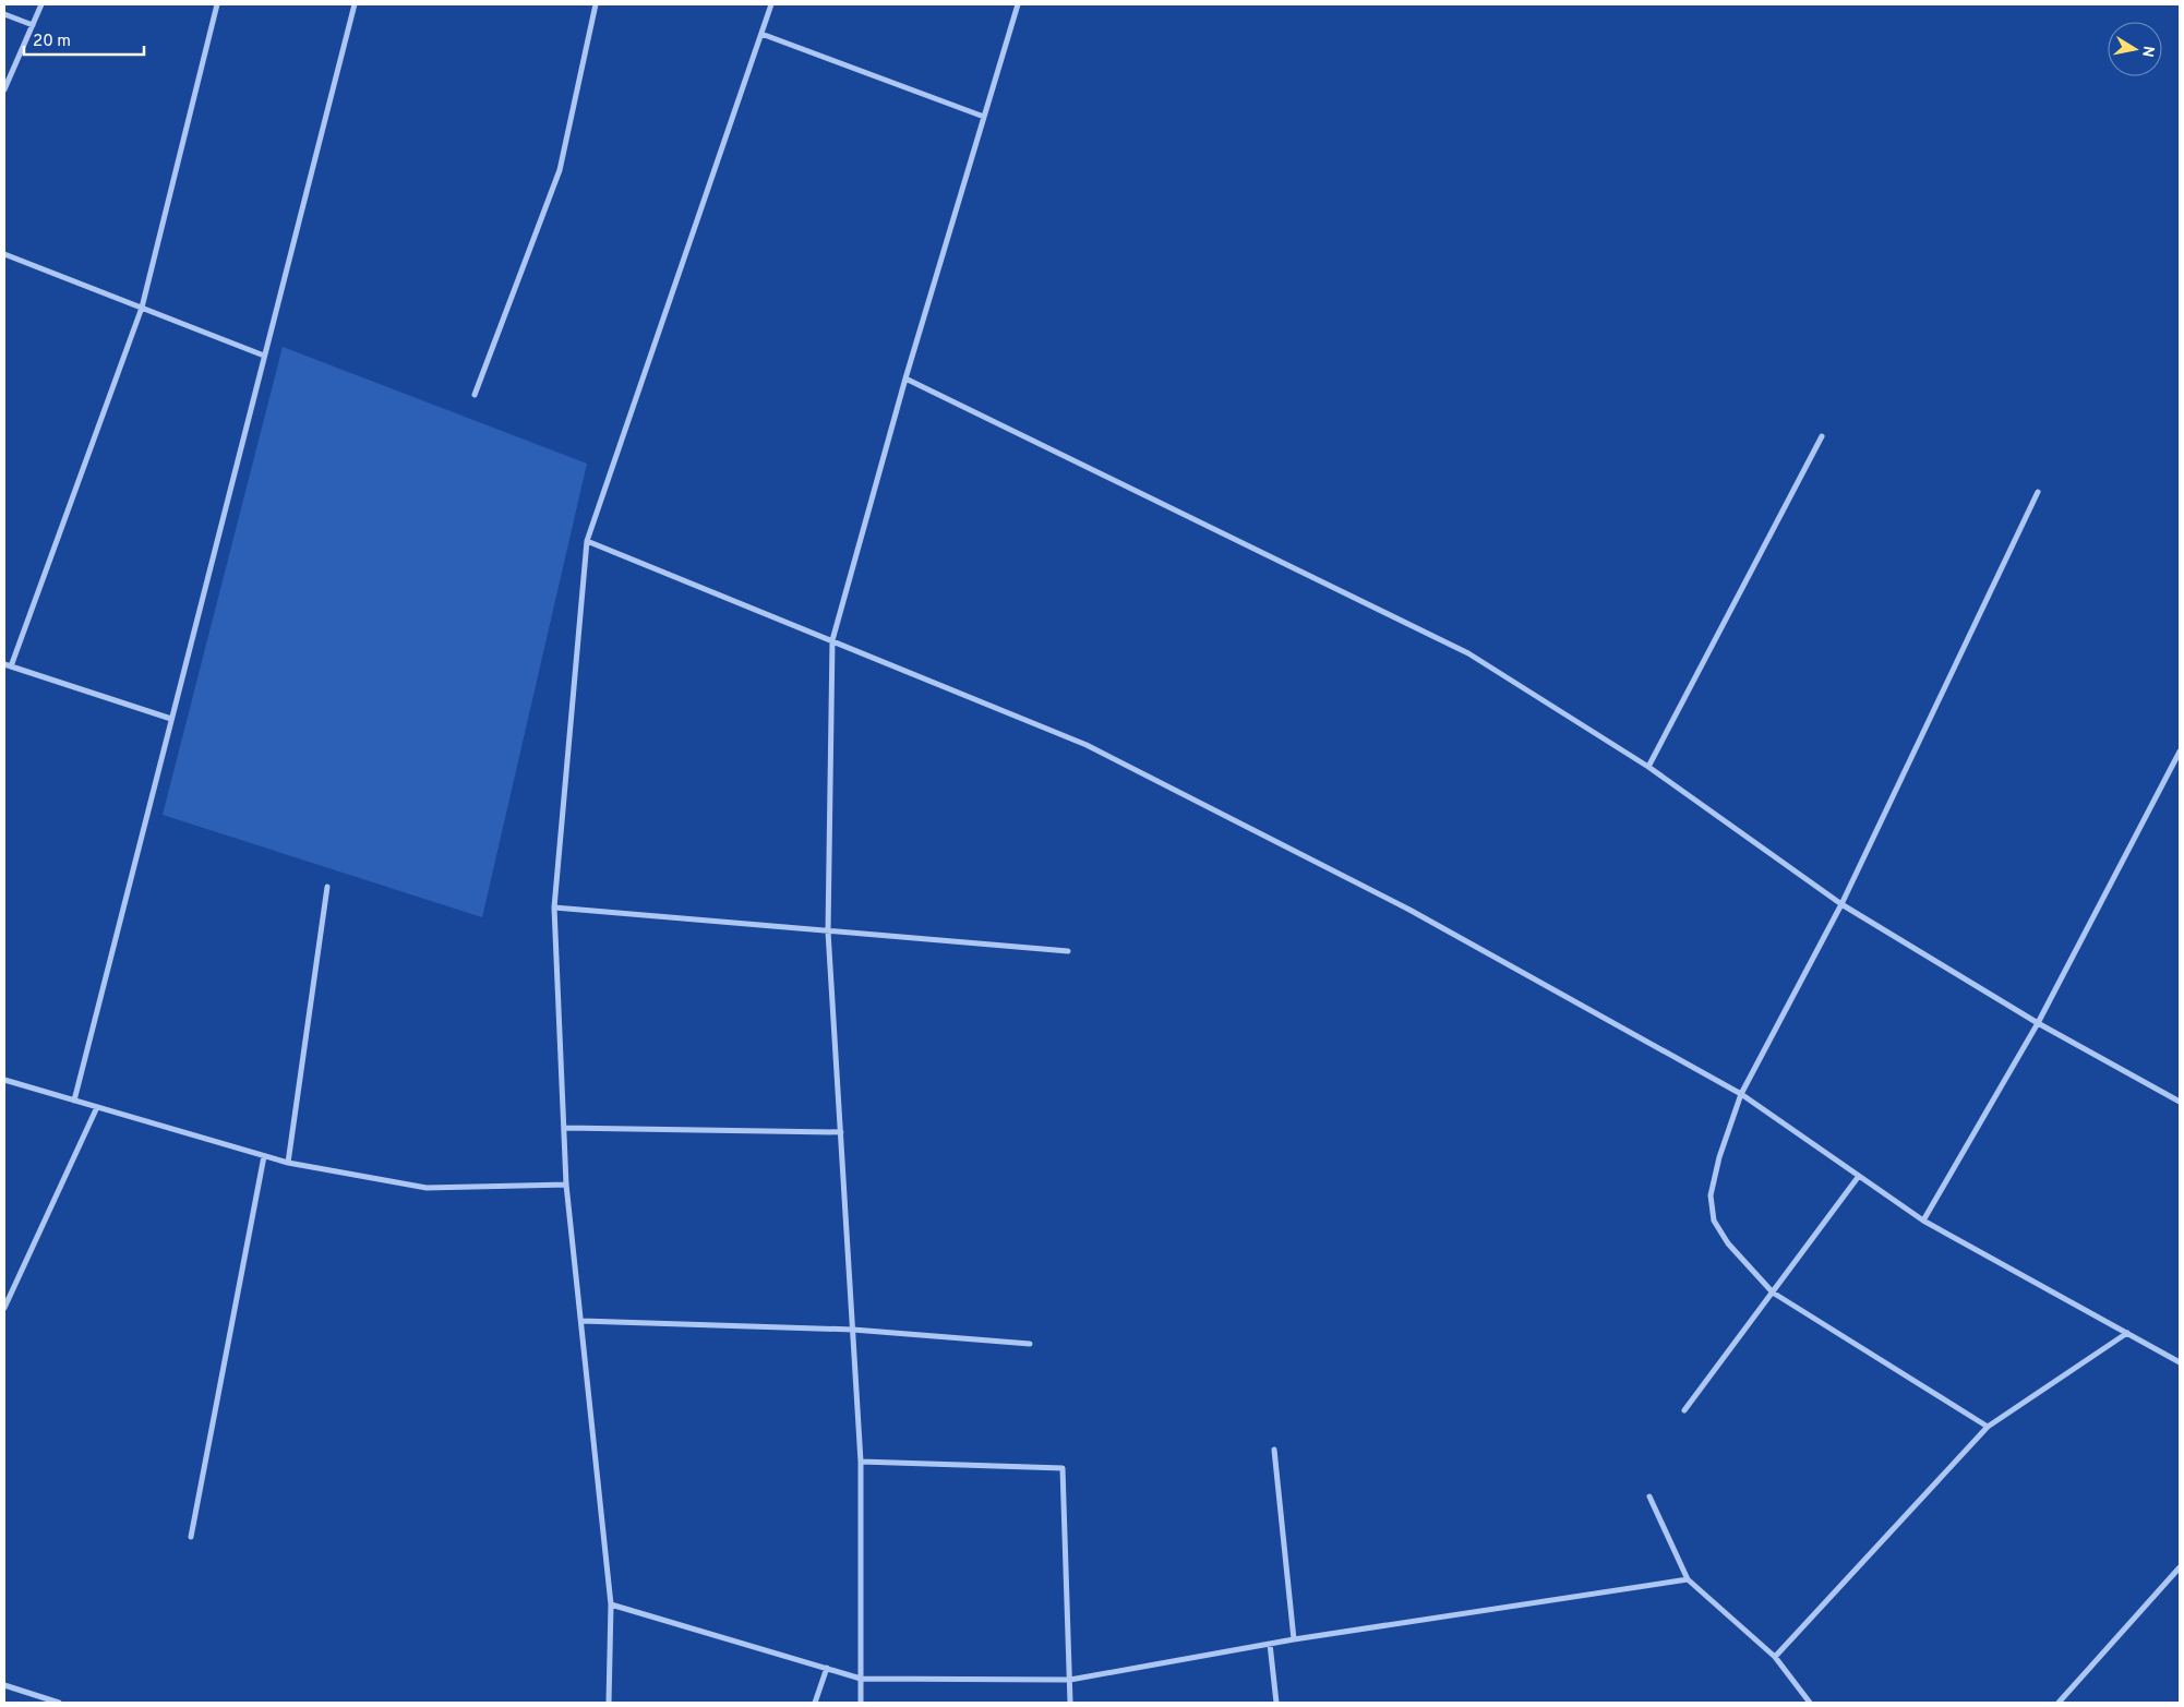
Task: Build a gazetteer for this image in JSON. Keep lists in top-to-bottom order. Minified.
{"scale_bar":"20 m","north":"right"}
